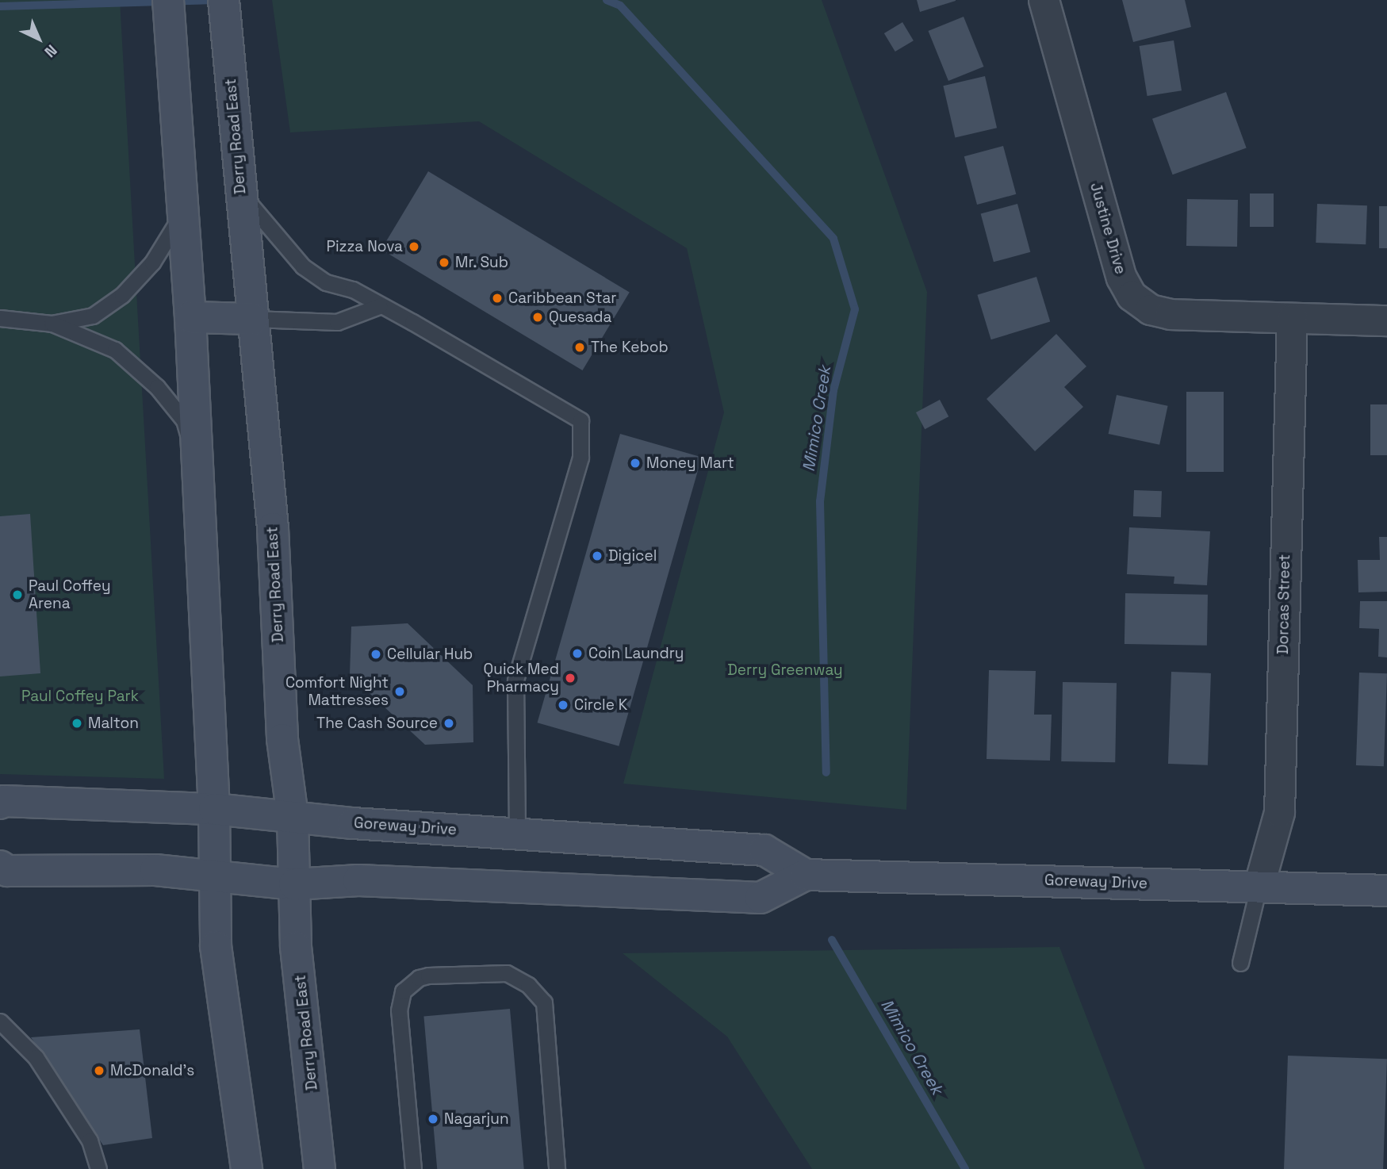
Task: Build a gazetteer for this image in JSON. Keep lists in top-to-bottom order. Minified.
{"streets":{"main road":["Derry Road East","Goreway Drive"],"street":["Justine Drive","Dorcas Street"]},"crossings":[["Derry Road East","Goreway Drive"],["Justine Drive","Dorcas Street"],["Dorcas Street","Goreway Drive"]],"water":["Mimico Creek"],"parks":["Derry Greenway","Paul Coffey Park"],"places":["Pizza Nova","Mr. Sub","Caribbean Star","Quesada","The Kebob","Money Mart","Digicel","Paul Coffey Arena","Coin Laundry","Cellular Hub","Quick Med Pharmacy","Comfort Night Mattresses","Circle K","Malton","The Cash Source","McDonald's","Nagarjun"],"north":"bottom right"}
